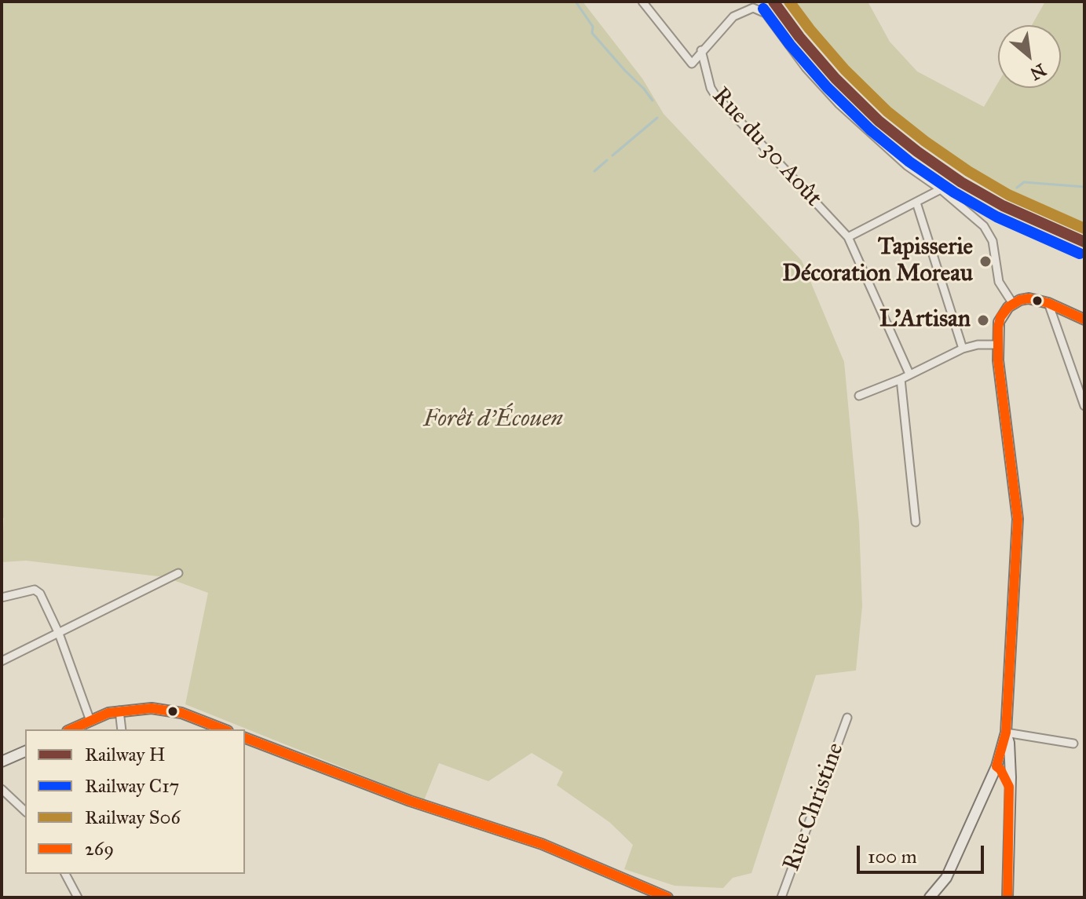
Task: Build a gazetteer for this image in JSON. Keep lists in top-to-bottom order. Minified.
{"streets":{"street":["Rue du 30 Août","Rue Christine"]},"parks":["Forêt d'Écouen"],"places":["Tapisserie Décoration Moreau","L'Artisan"],"lines":["rail line H","rail line S06","rail line C17","transit line 269"],"legend":["Railway H","Railway C17","Railway S06","269"],"scale_bar":"100 m","north":"bottom right"}
